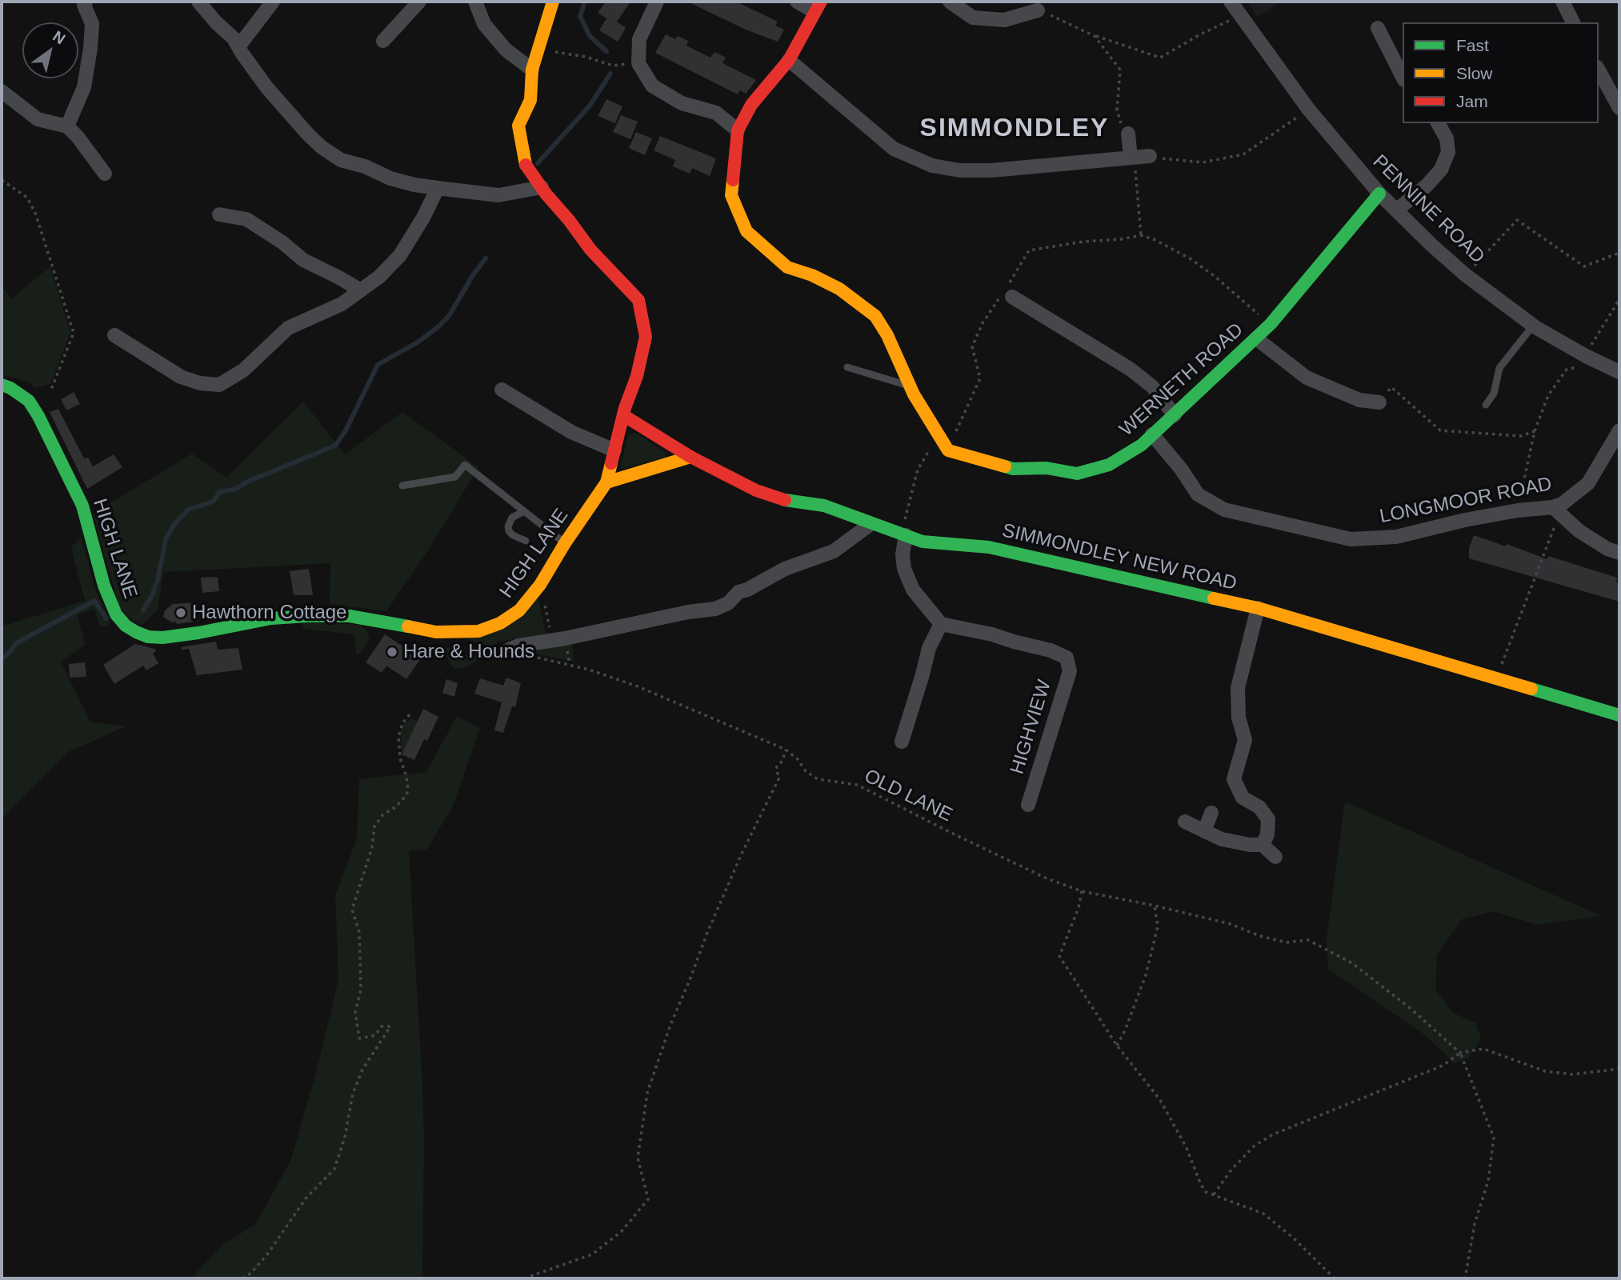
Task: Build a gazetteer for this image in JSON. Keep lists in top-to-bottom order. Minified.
{"streets":{"street":["PENNINE ROAD","WERNETH ROAD","LONGMOOR ROAD","HIGH LANE","SIMMONDLEY NEW ROAD","HIGHVIEW"],"path":["OLD LANE"]},"crossings":[["PENNINE ROAD","WERNETH ROAD"],["WERNETH ROAD","LONGMOOR ROAD"]],"districts":["SIMMONDLEY"],"places":["Hawthorn Cottage","Hare & Hounds"],"legend":["Fast","Slow","Jam"],"north":"top right"}
